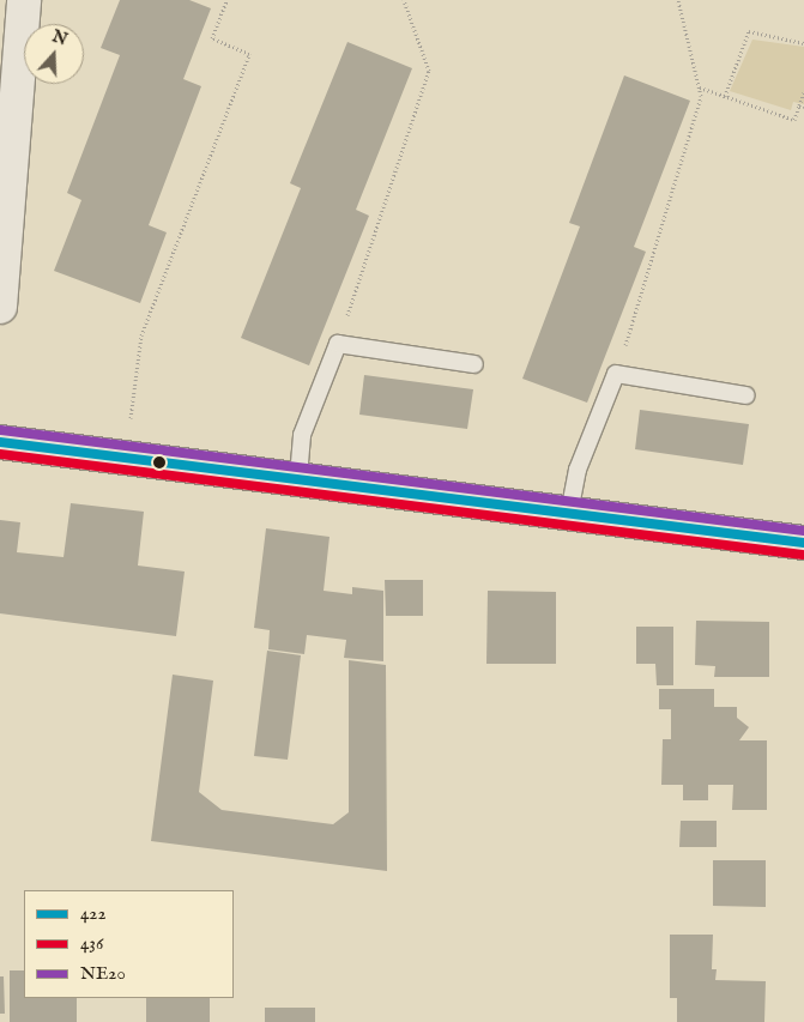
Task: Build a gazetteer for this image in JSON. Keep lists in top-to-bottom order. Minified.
{"lines":["transit line NE20","transit line 422","transit line 436"],"legend":["422","436","NE20"],"north":"top"}
